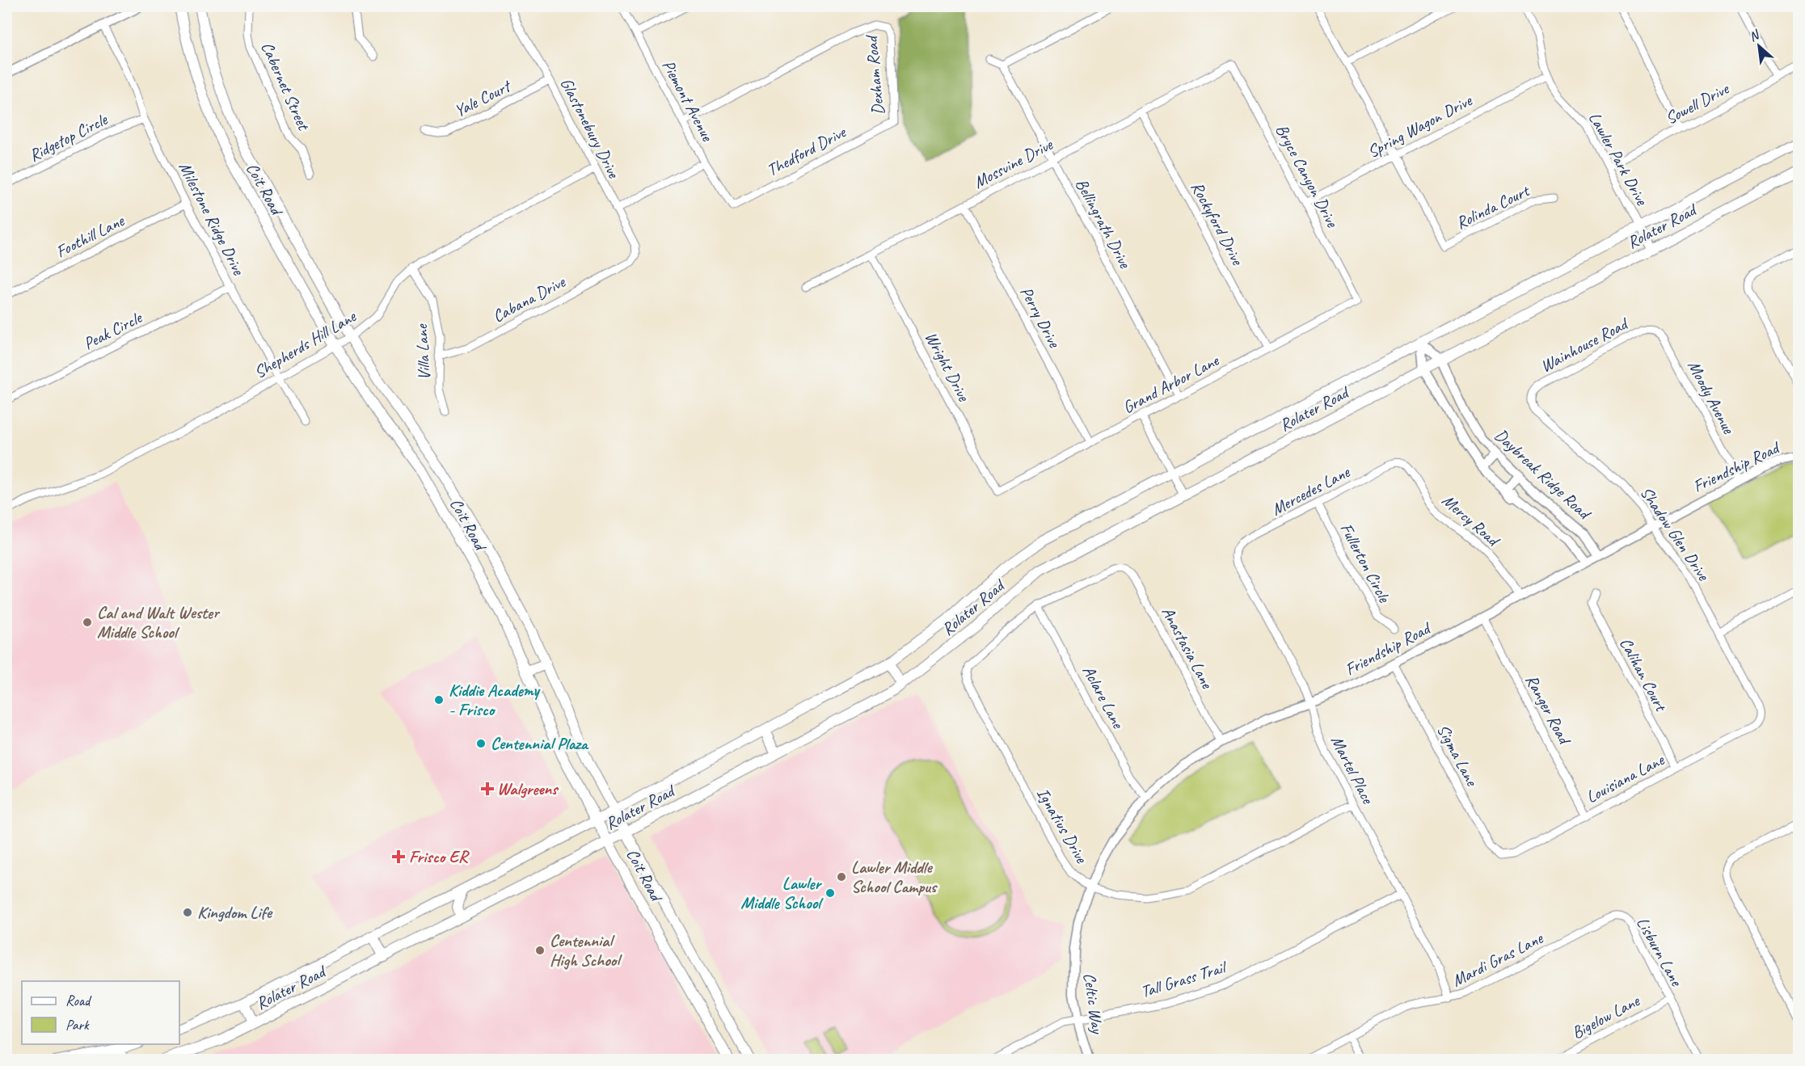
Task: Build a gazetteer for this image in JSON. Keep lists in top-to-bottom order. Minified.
{"streets":{"main road":["Coit Road","Rolater Road"],"street":["Dexham Road","Cabernet Street","Yale Court","Piemont Avenue","Sowell Drive","Spring Wagon Drive","Glastonebury Drive","Ridgetop Circle","Thedford Drive","Lawler Park Drive","Mossvine Drive","Bryce Canyon Drive","Rolinda Court","Milestone Ridge Drive","Bellingrath Drive","Rockyford Drive","Foothill Lane","Cabana Drive","Perry Drive","Peak Circle","Shepherds Hill Lane","Wainhouse Road","Villa Lane","Wright Drive","Grand Arbor Lane","Moody Avenue","Friendship Road","Daybreak Ridge Road","Mercedes Lane","Mercy Road","Shadow Glen Drive","Fullerton Circle","Anastasia Lane","Calihan Court","Aclare Lane","Ranger Road","Sigma Lane","Martel Place","Louisiana Lane","Ignatius Drive","Lisburn Lane","Mardi Gras Lane","Tall Grass Trail","Celtic Way","Bigelow Lane"]},"crossings":[["Dexham Road","Piemont Avenue"],["Dexham Road","Thedford Drive"],["Yale Court","Glastonebury Drive"],["Piemont Avenue","Thedford Drive"],["Sowell Drive","Lawler Park Drive"],["Spring Wagon Drive","Lawler Park Drive"],["Spring Wagon Drive","Bryce Canyon Drive"],["Spring Wagon Drive","Rolinda Court"],["Glastonebury Drive","Cabana Drive"],["Glastonebury Drive","Shepherds Hill Lane"],["Ridgetop Circle","Milestone Ridge Drive"],["Lawler Park Drive","Rolater Road"],["Mossvine Drive","Bryce Canyon Drive"],["Mossvine Drive","Bellingrath Drive"],["Mossvine Drive","Rockyford Drive"],["Mossvine Drive","Perry Drive"],["Mossvine Drive","Wright Drive"],["Bryce Canyon Drive","Grand Arbor Lane"],["Coit Road","Rolater Road"],["Coit Road","Shepherds Hill Lane"],["Milestone Ridge Drive","Foothill Lane"],["Milestone Ridge Drive","Peak Circle"],["Milestone Ridge Drive","Shepherds Hill Lane"],["Bellingrath Drive","Grand Arbor Lane"],["Rockyford Drive","Grand Arbor Lane"],["Rolater Road","Daybreak Ridge Road"],["Cabana Drive","Villa Lane"],["Perry Drive","Grand Arbor Lane"],["Shepherds Hill Lane","Villa Lane"],["Wainhouse Road","Moody Avenue"],["Wainhouse Road","Shadow Glen Drive"],["Wright Drive","Grand Arbor Lane"],["Moody Avenue","Friendship Road"],["Friendship Road","Daybreak Ridge Road"],["Friendship Road","Mercy Road"],["Friendship Road","Shadow Glen Drive"],["Friendship Road","Anastasia Lane"],["Friendship Road","Aclare Lane"],["Friendship Road","Ranger Road"],["Friendship Road","Sigma Lane"],["Friendship Road","Martel Place"],["Friendship Road","Ignatius Drive"],["Friendship Road","Celtic Way"],["Mercedes Lane","Mercy Road"],["Mercedes Lane","Fullerton Circle"],["Mercedes Lane","Martel Place"],["Shadow Glen Drive","Louisiana Lane"],["Anastasia Lane","Aclare Lane"],["Anastasia Lane","Ignatius Drive"],["Calihan Court","Louisiana Lane"],["Aclare Lane","Ignatius Drive"],["Ranger Road","Louisiana Lane"],["Sigma Lane","Louisiana Lane"],["Martel Place","Ignatius Drive"],["Martel Place","Mardi Gras Lane"],["Martel Place","Tall Grass Trail"],["Lisburn Lane","Mardi Gras Lane"],["Lisburn Lane","Bigelow Lane"],["Tall Grass Trail","Celtic Way"]],"places":{"other":["Cal and Walt Wester Middle School","Kiddie Academy - Frisco","Centennial Plaza","Lawler Middle School Campus","Lawler Middle School","Kingdom Life","Centennial High School"],"health":["Walgreens","Frisco ER"]},"legend":["Road","Park"],"north":"top left"}
